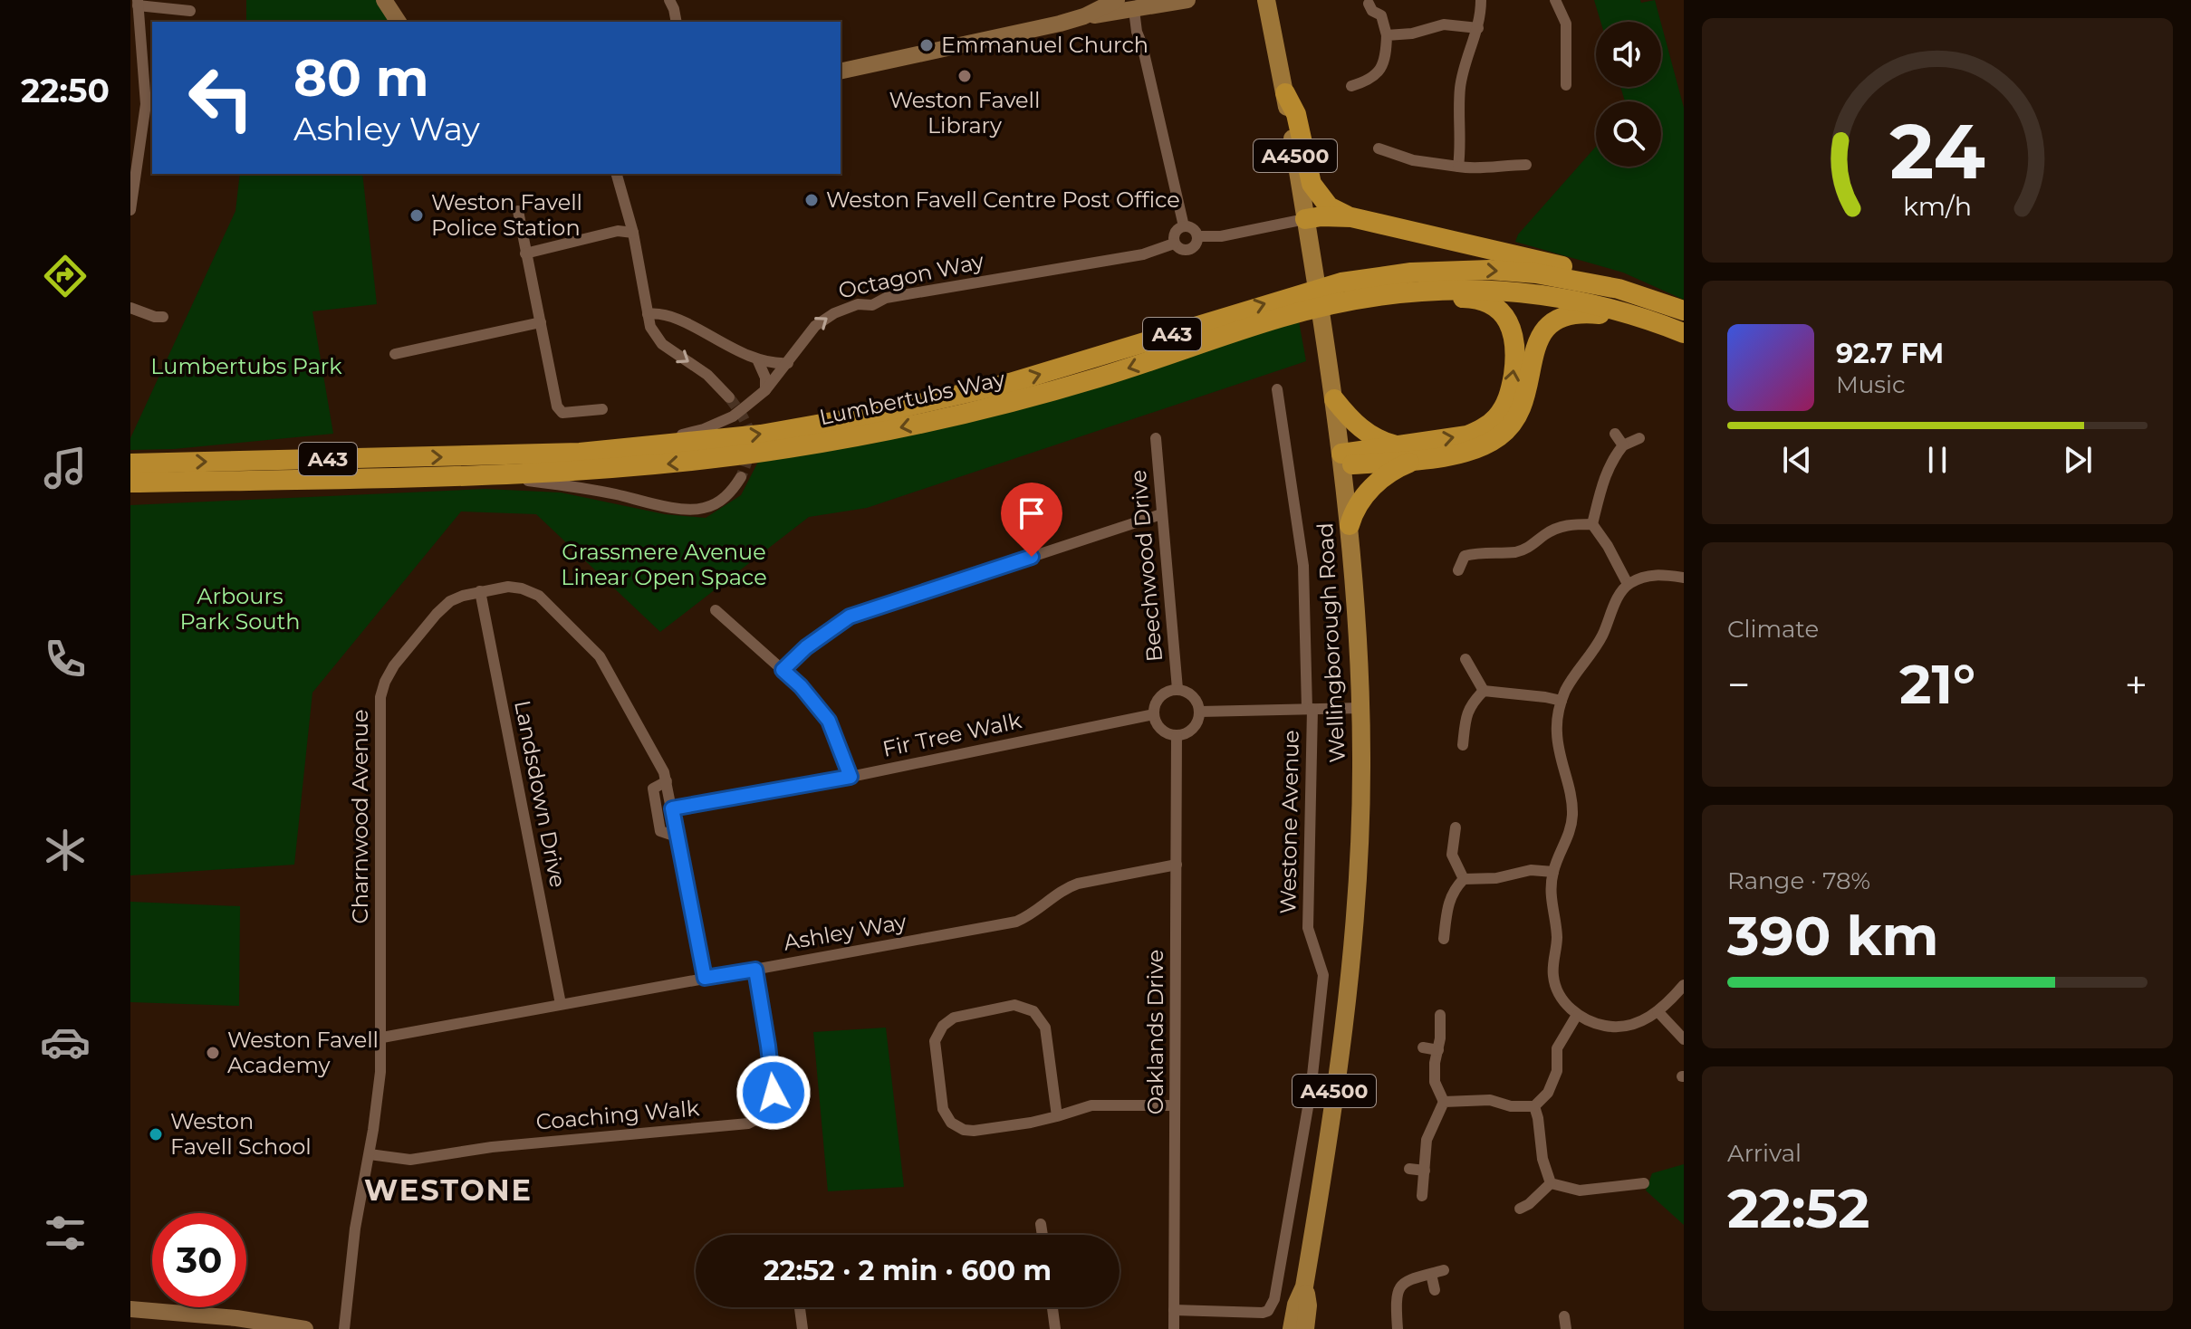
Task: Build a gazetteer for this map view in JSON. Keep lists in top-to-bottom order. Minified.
{"streets":{"highway":["A43","Lumbertubs Way"],"main road":["A4500","Wellingborough Road"],"street":["Octagon Way","Beechwood Drive","Fir Tree Walk","Landsdown Drive","Charnwood Avenue","Westone Avenue","Ashley Way","Oaklands Drive","Coaching Walk"]},"crossings":[["Octagon Way","Lumbertubs Way"],["Beechwood Drive","Fir Tree Walk"],["Beechwood Drive","Oaklands Drive"],["Fir Tree Walk","Charnwood Avenue"],["Fir Tree Walk","Oaklands Drive"],["Landsdown Drive","Charnwood Avenue"],["Landsdown Drive","Ashley Way"],["Charnwood Avenue","Ashley Way"],["Charnwood Avenue","Coaching Walk"],["Westone Avenue","Oaklands Drive"],["Ashley Way","Oaklands Drive"],["Ashley Way","Coaching Walk"]],"one_way":["Octagon Way"],"districts":["WESTONE"],"parks":["Lumbertubs Park","Grassmere Avenue Linear Open Space","Arbours Park South"],"places":["Emmanuel Church","Weston Favell Library","Weston Favell Centre Post Office","Weston Favell Police Station","Weston Favell Academy","Weston Favell School"],"page":{"tabs":"22:50","turn":["80 m","Ashley Way"],"song":["92.7 FM","Music"],"tile":["Climate",["Range · 78%","390 km"],["Arrival","22:52"]],"heat":["−","21°","+"],"limit":"30","trip":"22:52 · 2 min · 600 m","gauge":["24","km/h"]}}
